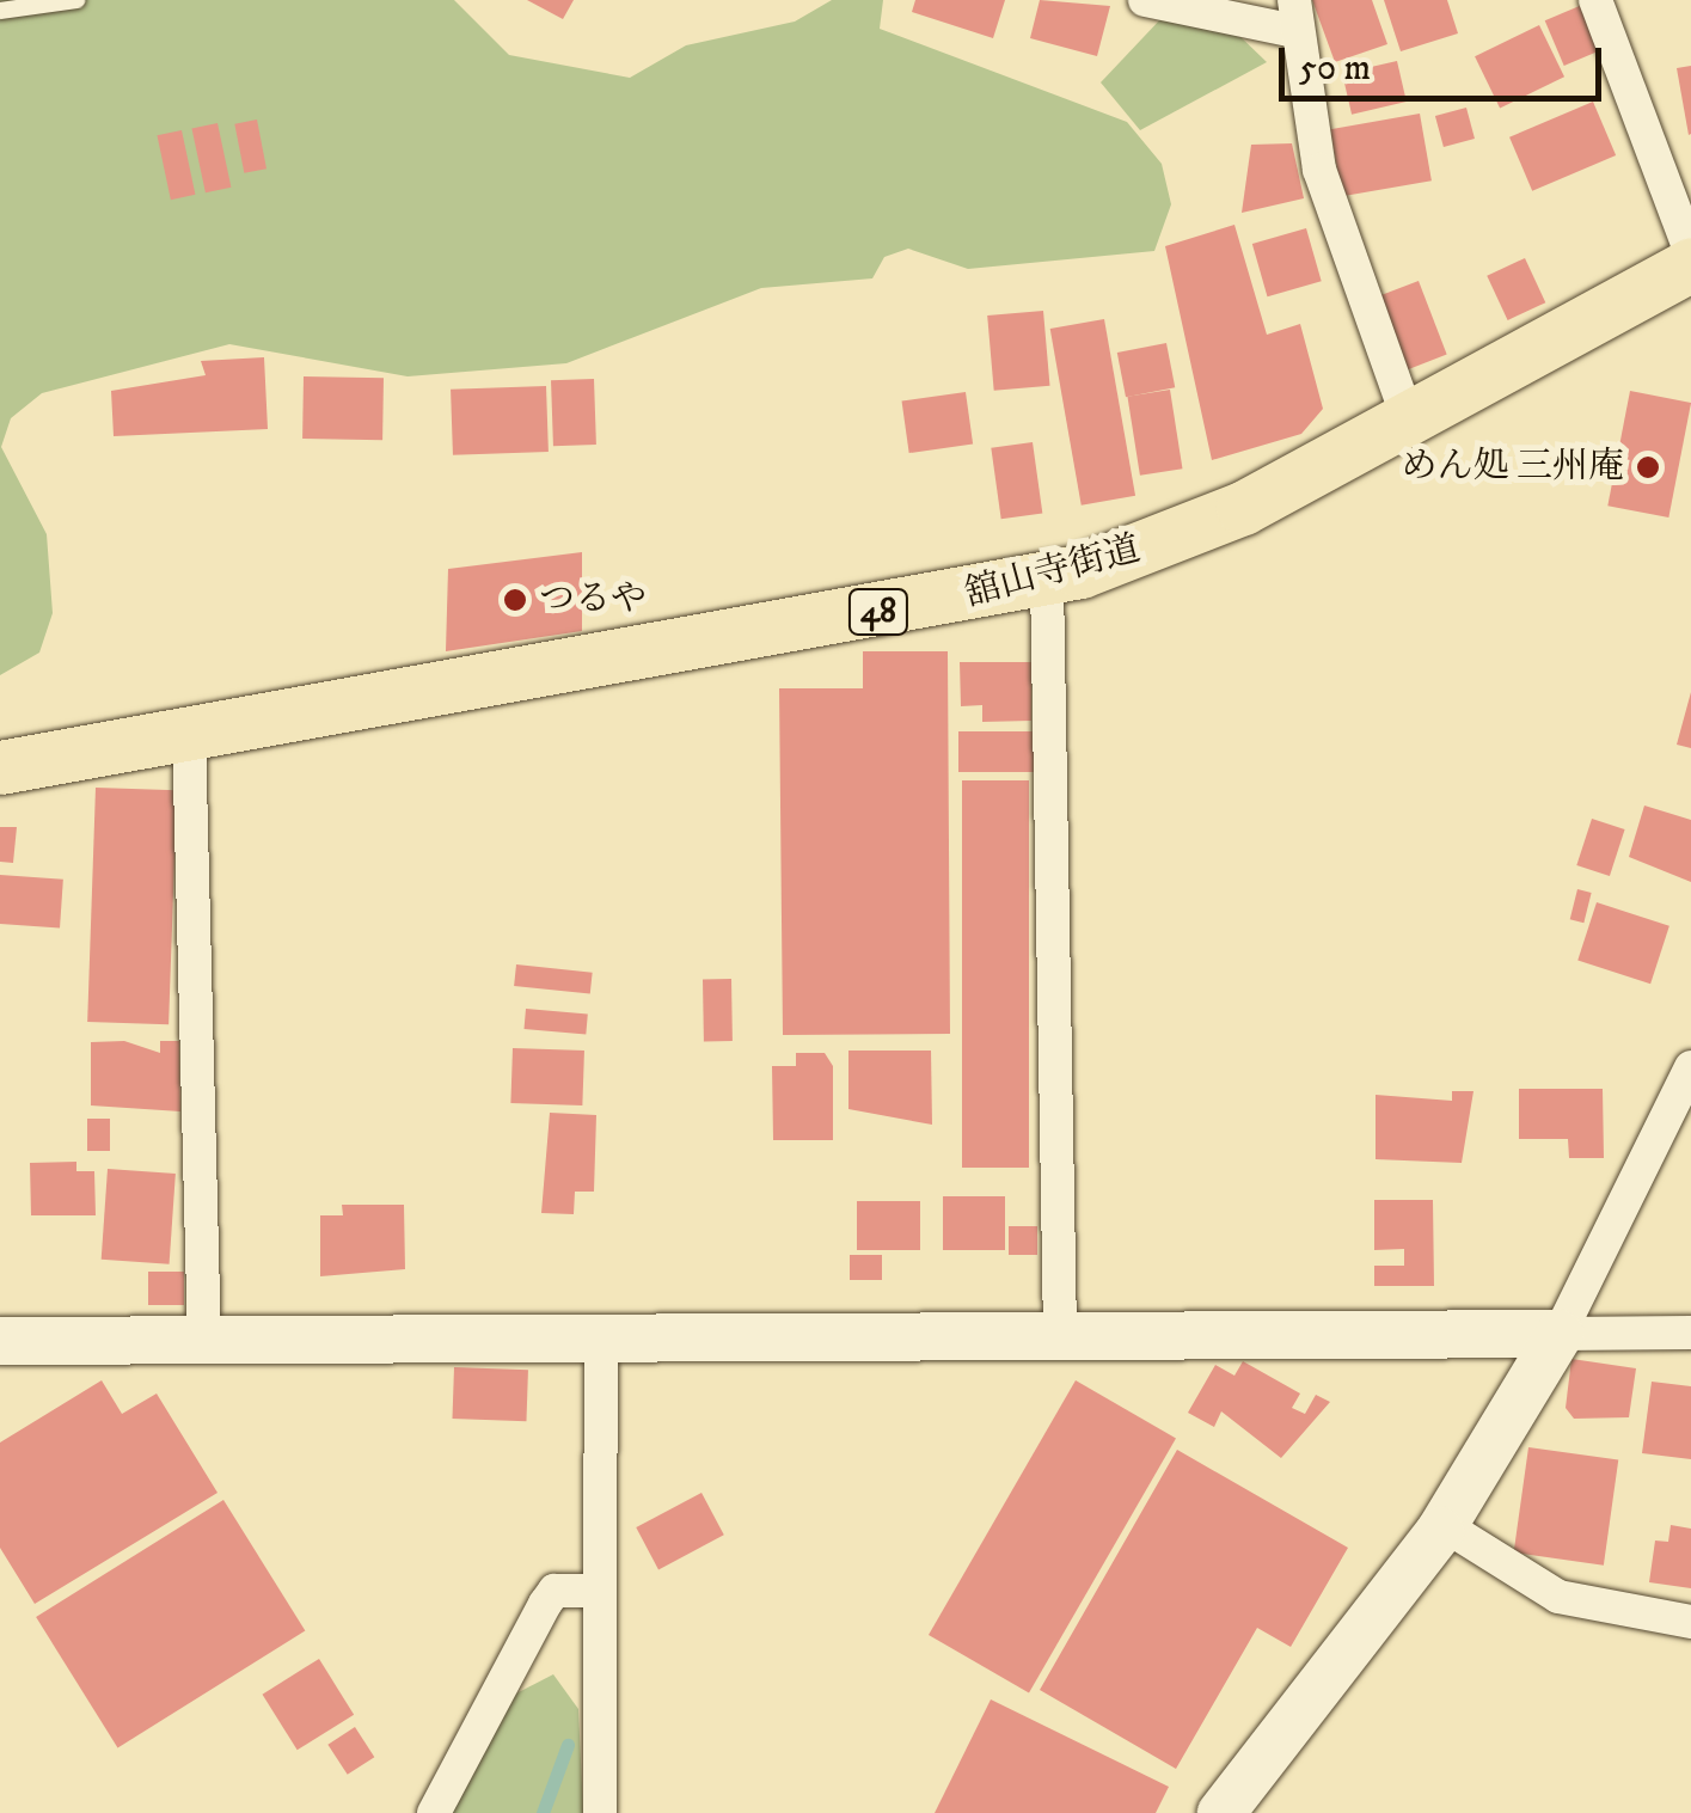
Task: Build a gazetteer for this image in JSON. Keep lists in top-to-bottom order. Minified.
{"streets":{"main road":["舘山寺街道","48"]},"places":["めん処 三州庵","つるや"],"scale_bar":"50 m"}
